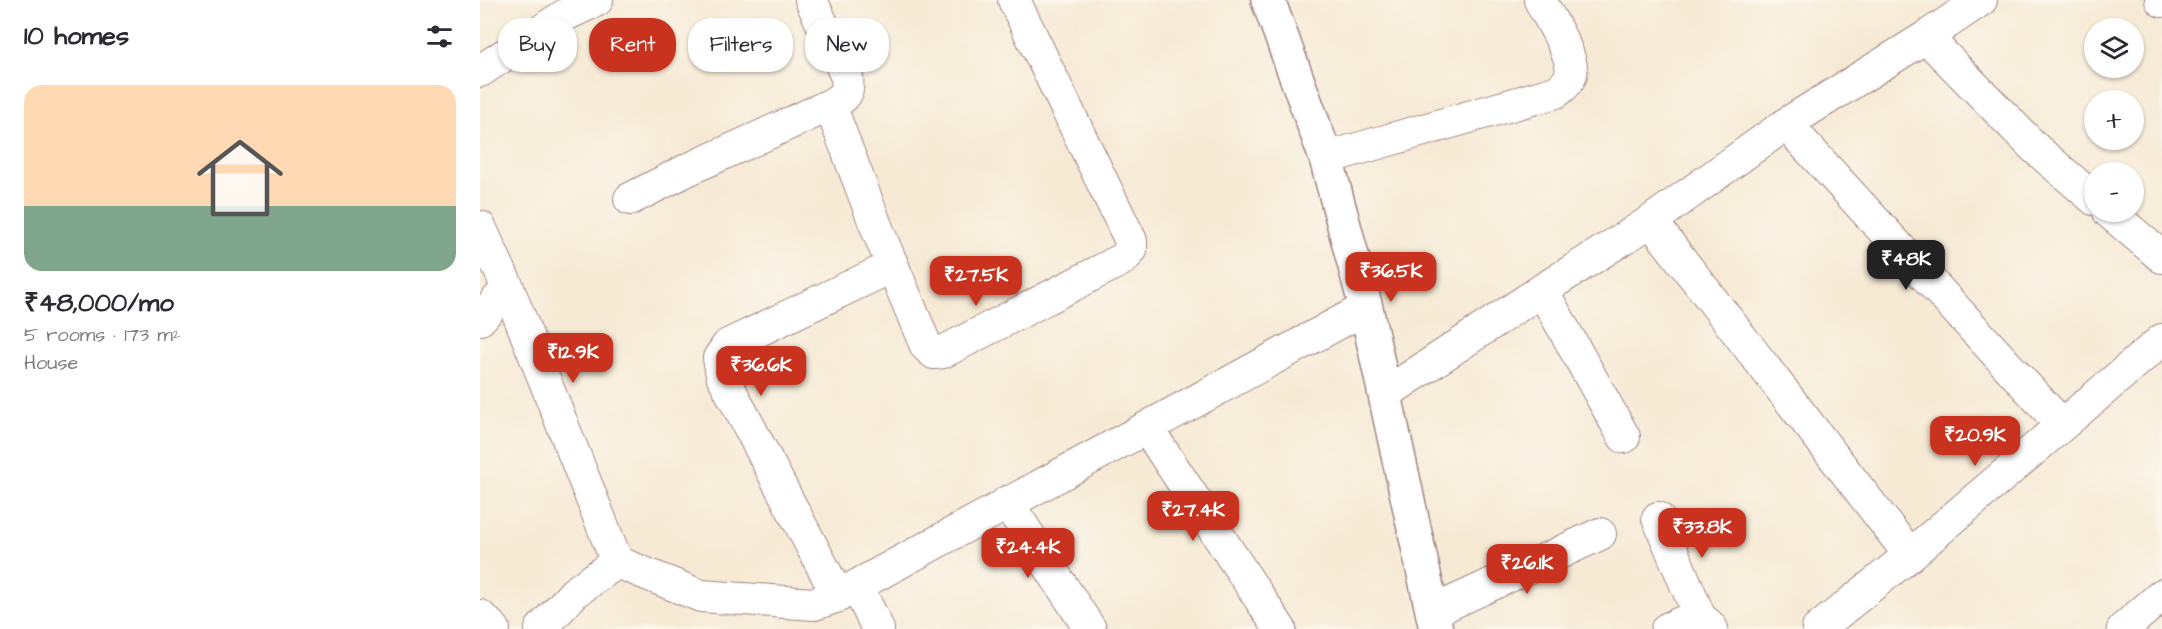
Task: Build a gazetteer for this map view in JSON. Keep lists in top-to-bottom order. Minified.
{"page":{"heading":"10 homes","map_buttons":["+","−"],"chip":["Buy","Rent","Filters","New"],"list":[{"name":"₹48,000/mo","note":"5 rooms · 173 m² · House"}],"price":["₹48K","₹36.5K","₹27.5K","₹12.9K","₹36.6K","₹20.9K","₹27.4K","₹33.8K","₹24.4K","₹26.1K"]}}
